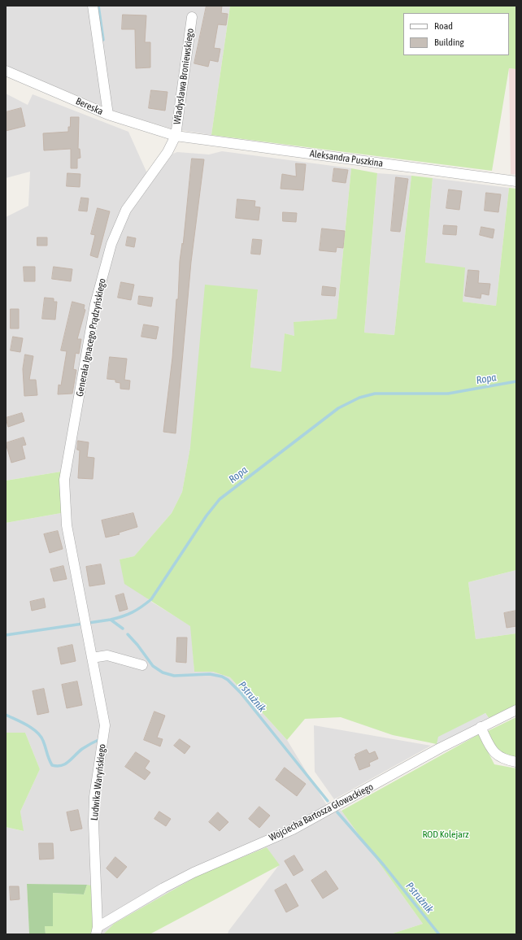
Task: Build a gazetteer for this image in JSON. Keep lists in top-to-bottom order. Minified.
{"streets":{"street":["Władysława Broniewskiego","Bereska","Aleksandra Puszkina","Generała Ignacego Prądzyńskiego","Ludwika Waryńskiego","Wojciecha Bartosza Głowackiego"]},"crossings":[["Władysława Broniewskiego","Bereska"],["Władysława Broniewskiego","Aleksandra Puszkina"],["Władysława Broniewskiego","Generała Ignacego Prądzyńskiego"],["Bereska","Aleksandra Puszkina"],["Bereska","Generała Ignacego Prądzyńskiego"],["Aleksandra Puszkina","Generała Ignacego Prądzyńskiego"],["Generała Ignacego Prądzyńskiego","Ludwika Waryńskiego"],["Ludwika Waryńskiego","Wojciecha Bartosza Głowackiego"]],"water":["Ropa","Pstrużnik"],"parks":["ROD Kolejarz"],"legend":["Road","Building"]}
